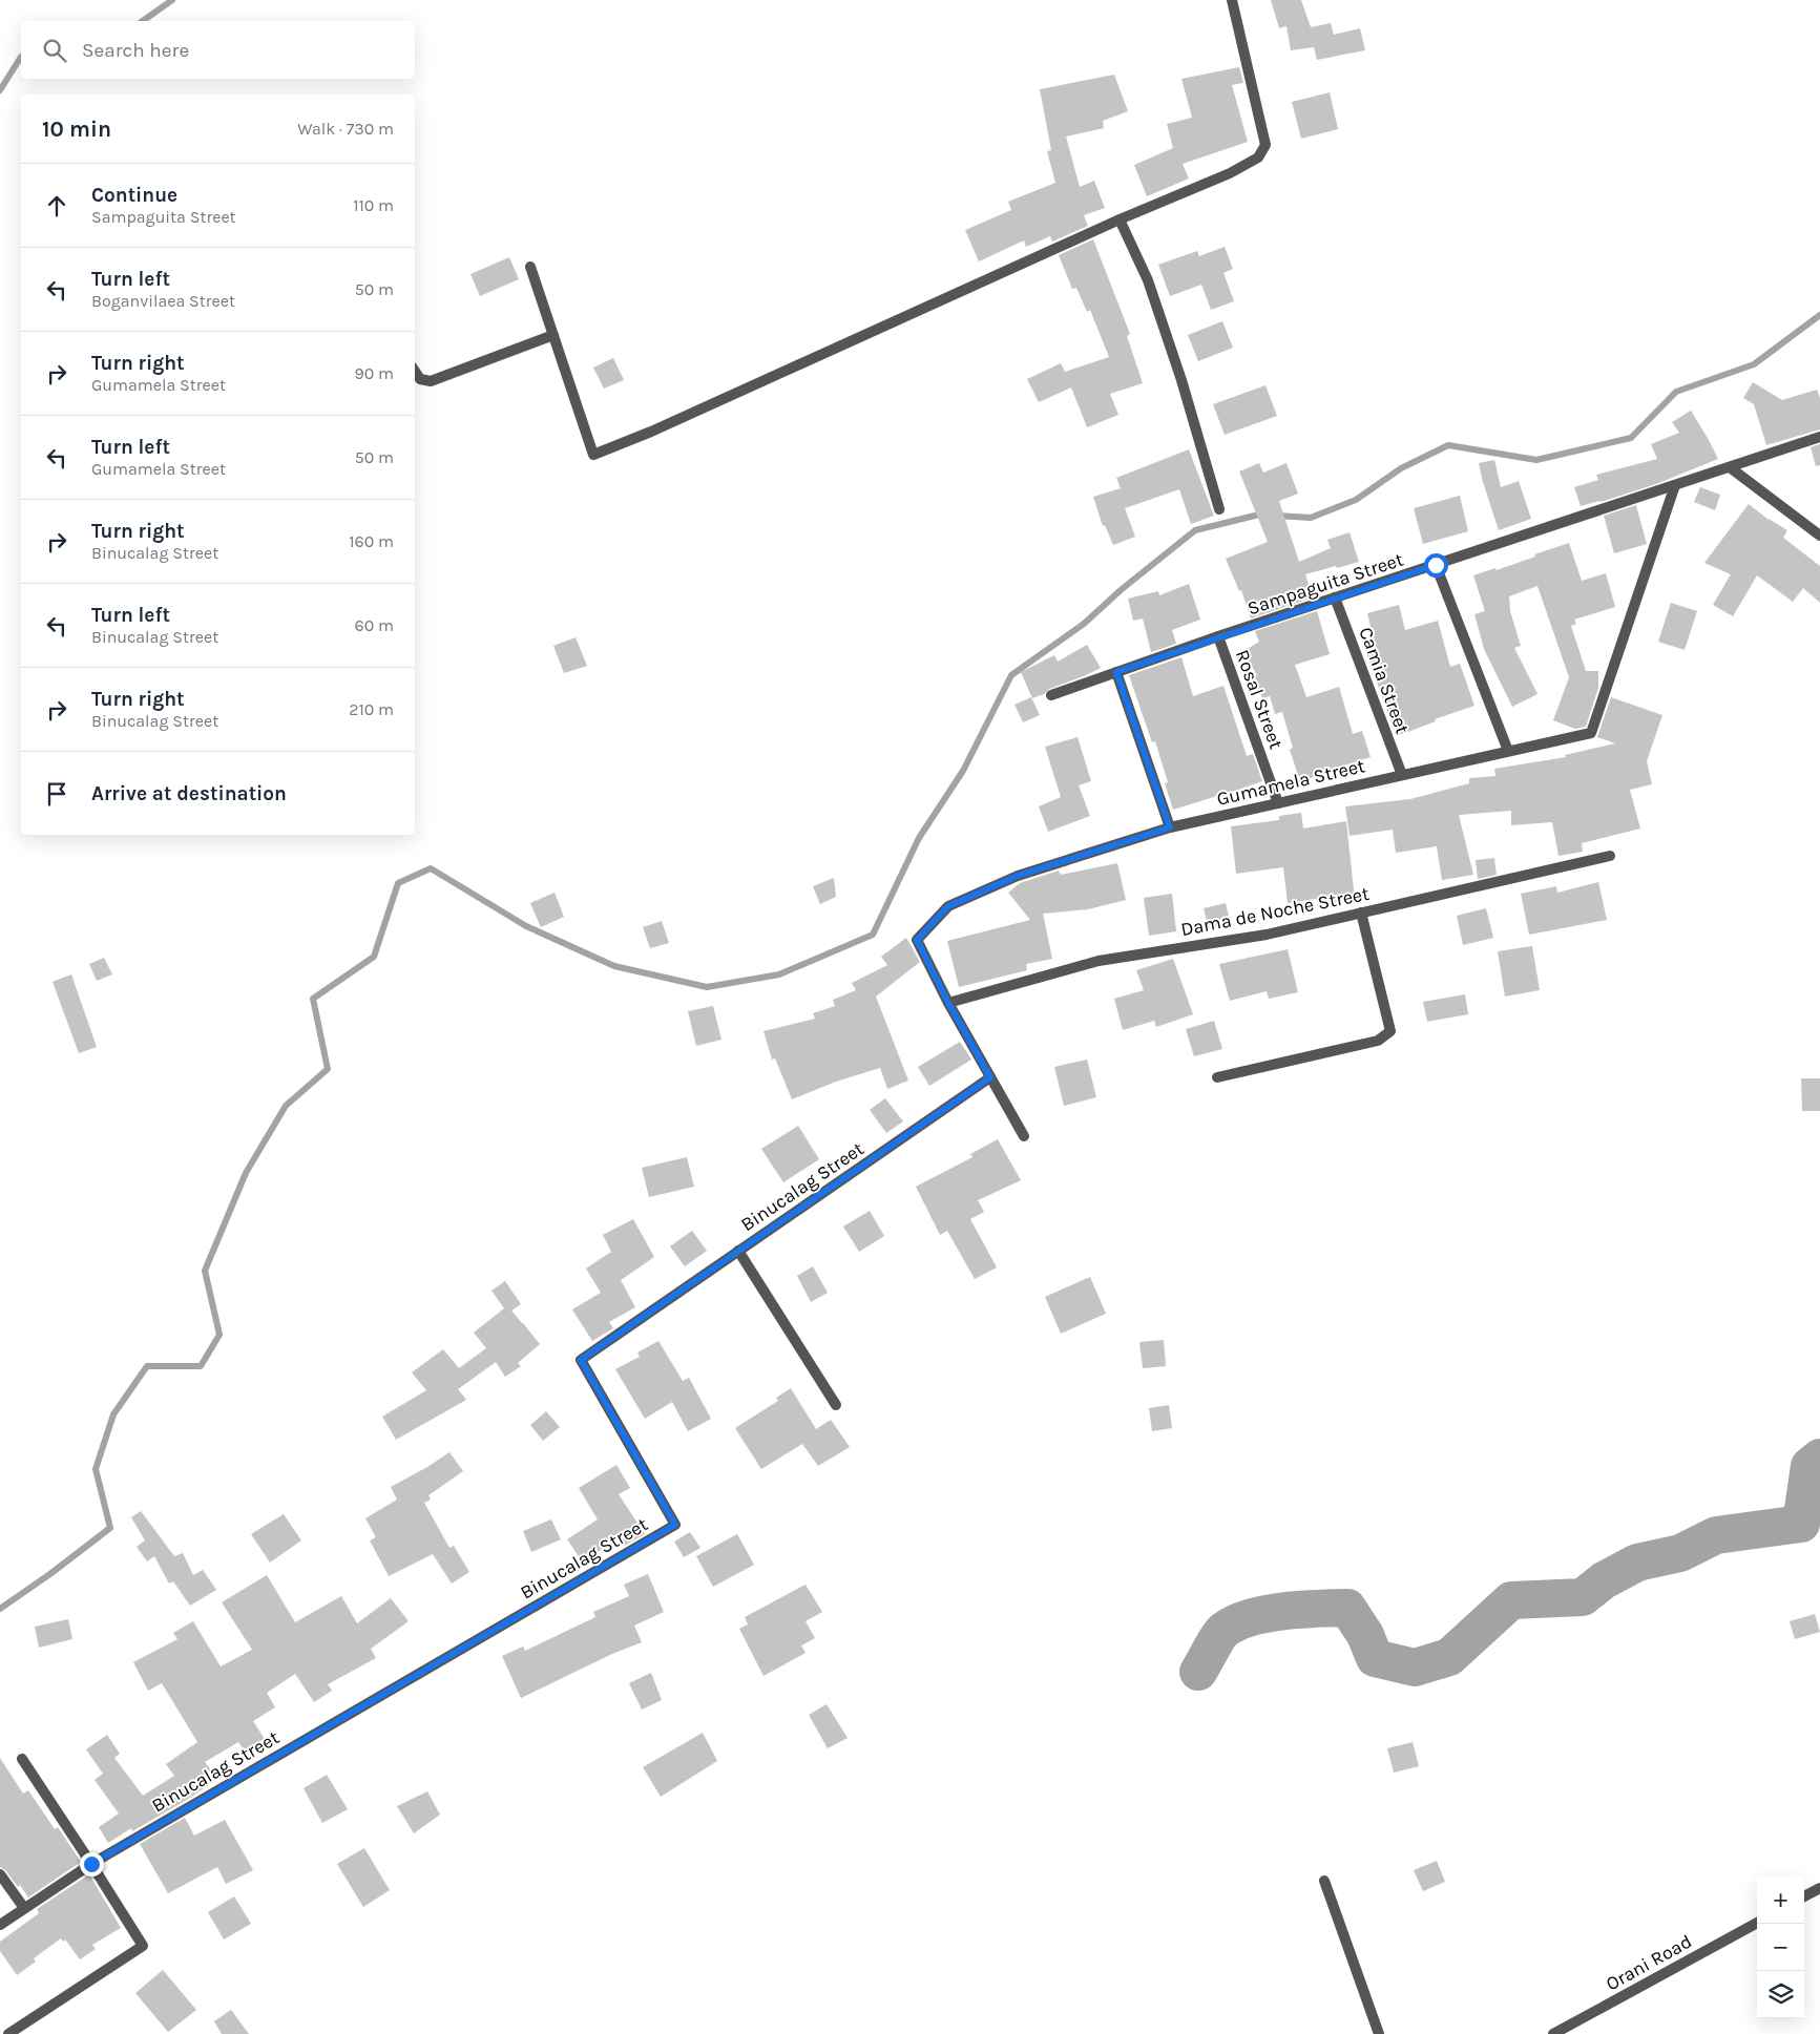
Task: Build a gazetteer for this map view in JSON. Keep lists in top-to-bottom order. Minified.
{"streets":{"street":["Sampaguita Street","Camia Street","Rosal Street","Gumamela Street","Dama de Noche Street","Binucalag Street","Orani Road"]},"crossings":[["Sampaguita Street","Camia Street"],["Sampaguita Street","Rosal Street"],["Sampaguita Street","Gumamela Street"],["Camia Street","Gumamela Street"],["Rosal Street","Gumamela Street"],["Gumamela Street","Dama de Noche Street"],["Gumamela Street","Binucalag Street"]],"page":{"search":"Search here","heading":["10 min","Walk · 730 m"],"list":[["Continue","Sampaguita Street","110 m"],["Turn left","Boganvilaea Street","50 m"],["Turn right","Gumamela Street","90 m"],["Turn left","Gumamela Street","50 m"],["Turn right","Binucalag Street","160 m"],["Turn left","Binucalag Street","60 m"],["Turn right","Binucalag Street","210 m"],"Arrive at destination"],"map_buttons":["+","−"]}}
